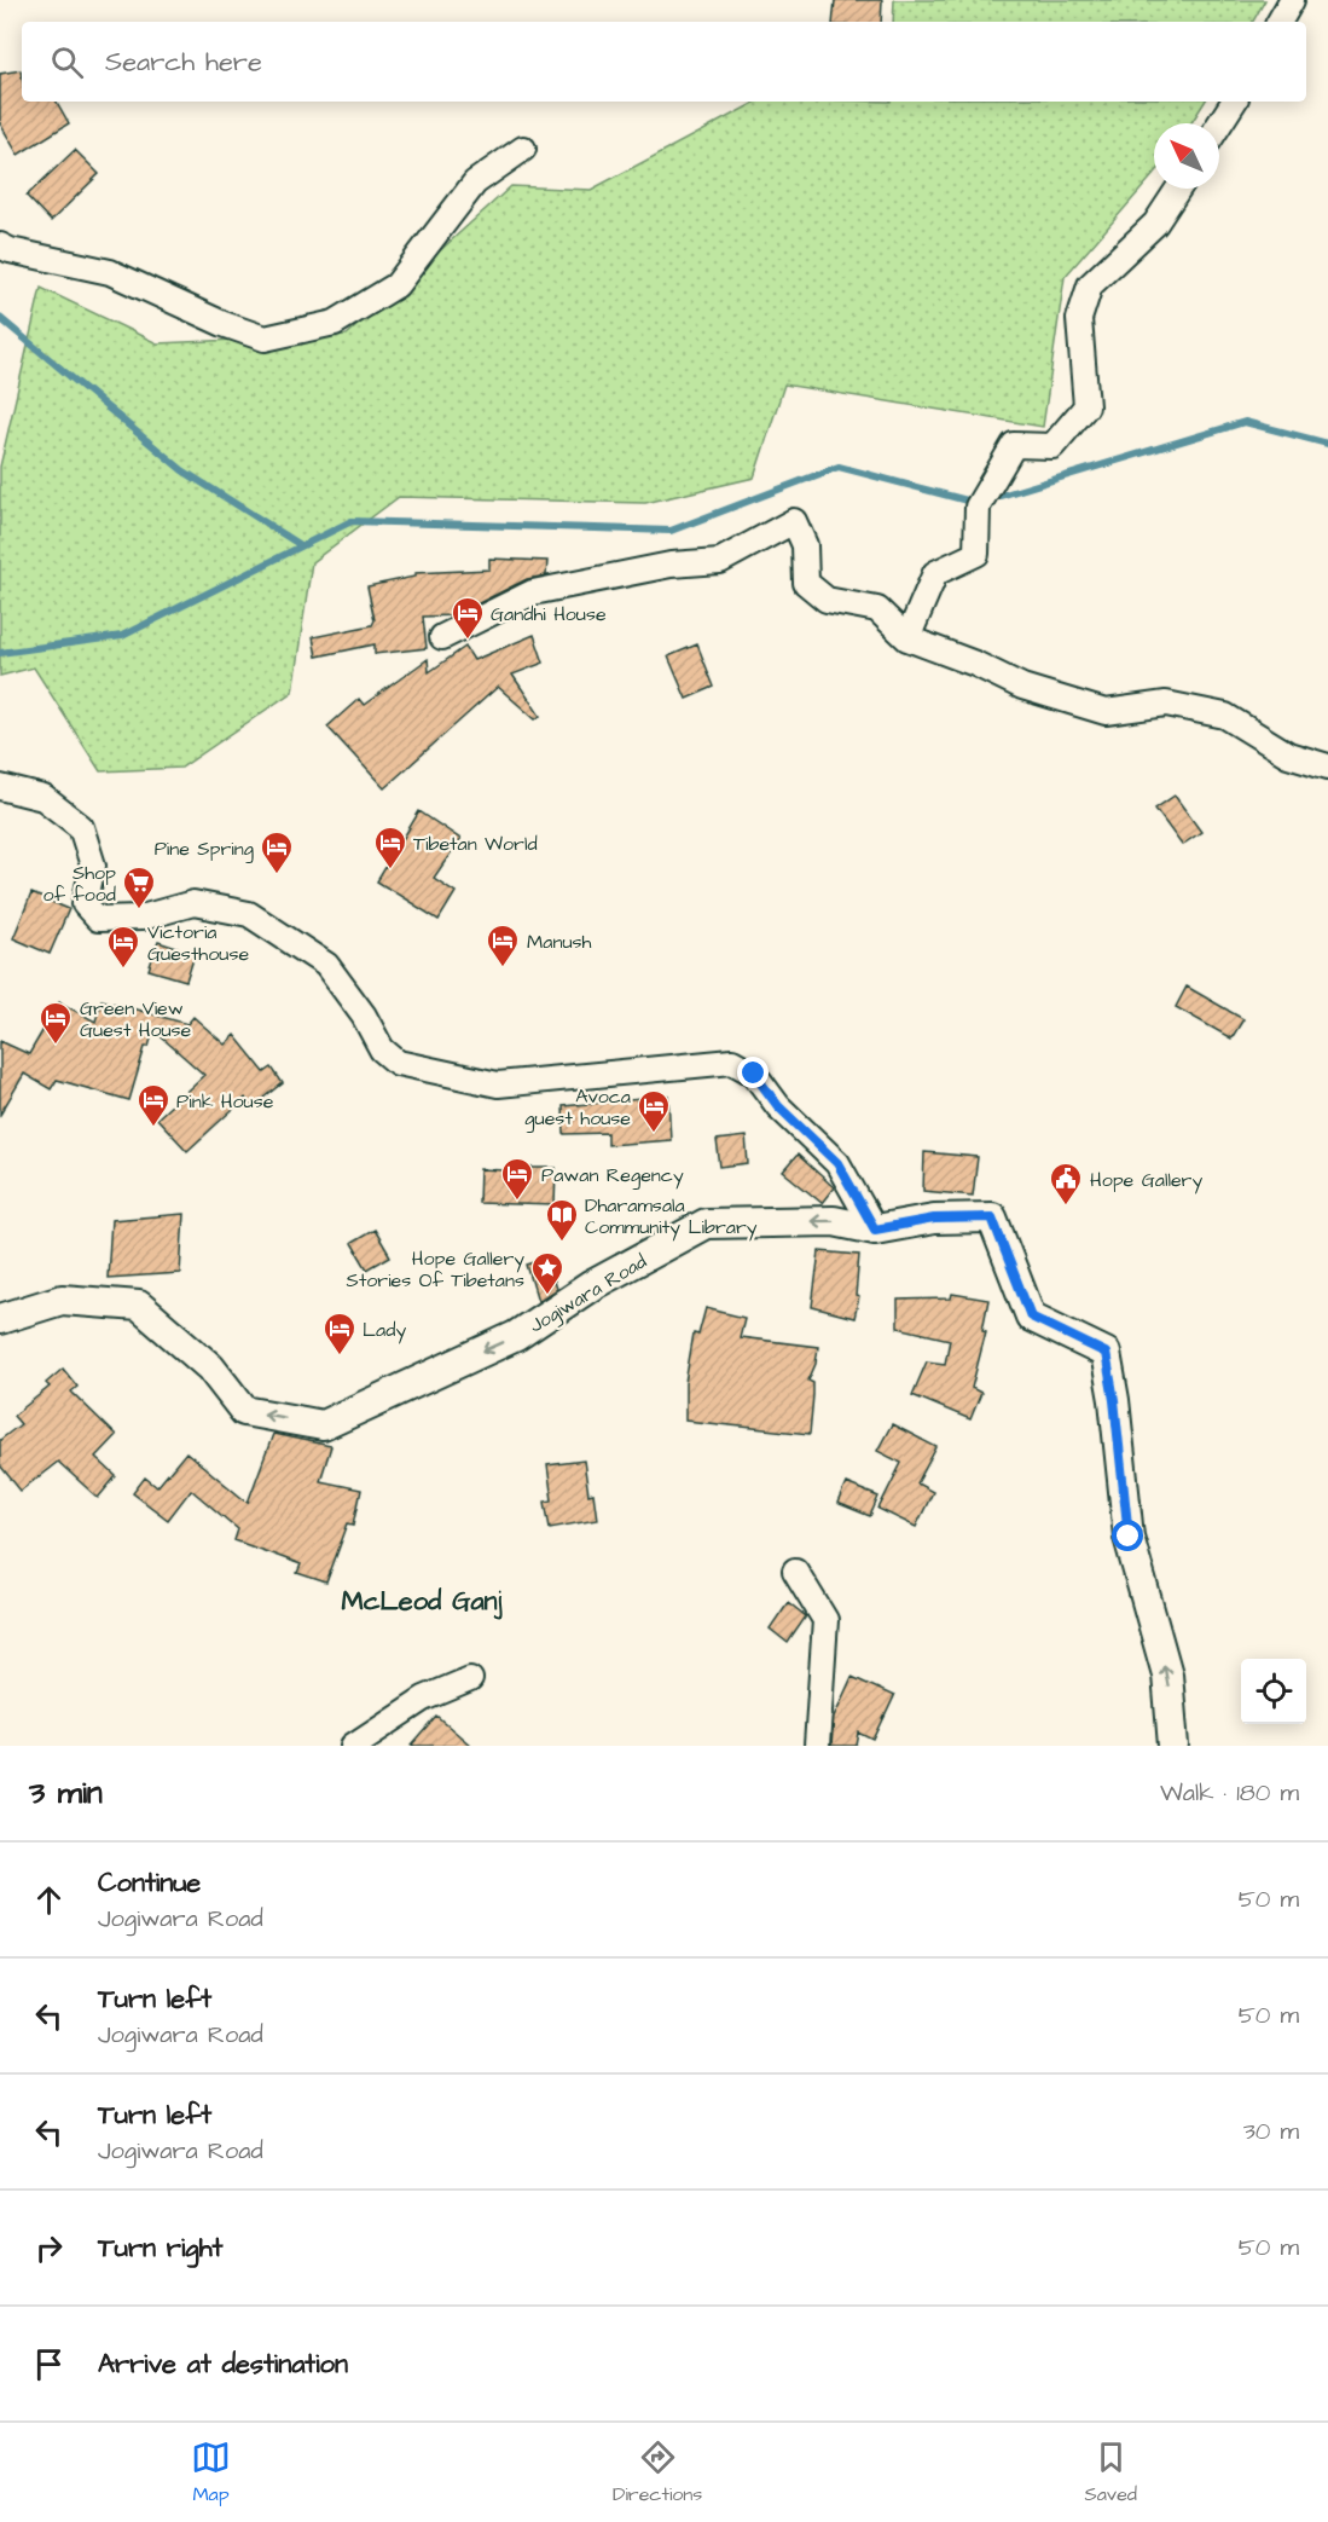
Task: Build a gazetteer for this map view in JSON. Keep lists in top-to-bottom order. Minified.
{"streets":{"street":["Jogiwara Road"]},"districts":["McLeod Ganj"],"places":{"hotel":["Gandhi House","Tibetan World","Pine Spring","Manush","Victoria Guesthouse","Green View Guest House","Pink House","Avoca guest house","Pawan Regency","Lady"],"supermarket":["Shop of food"],"public building":["Hope Gallery"],"library":["Dharamsala Community Library"],"place":["Hope Gallery Stories Of Tibetans"]},"north":"top left","page":{"search":"Search here","heading":["3 min","Walk · 180 m"],"list":[["Continue","Jogiwara Road","50 m"],["Turn left","Jogiwara Road","50 m"],["Turn left","Jogiwara Road","30 m"],["Turn right","50 m"],"Arrive at destination"],"nav":["Map","Directions","Saved"]}}
